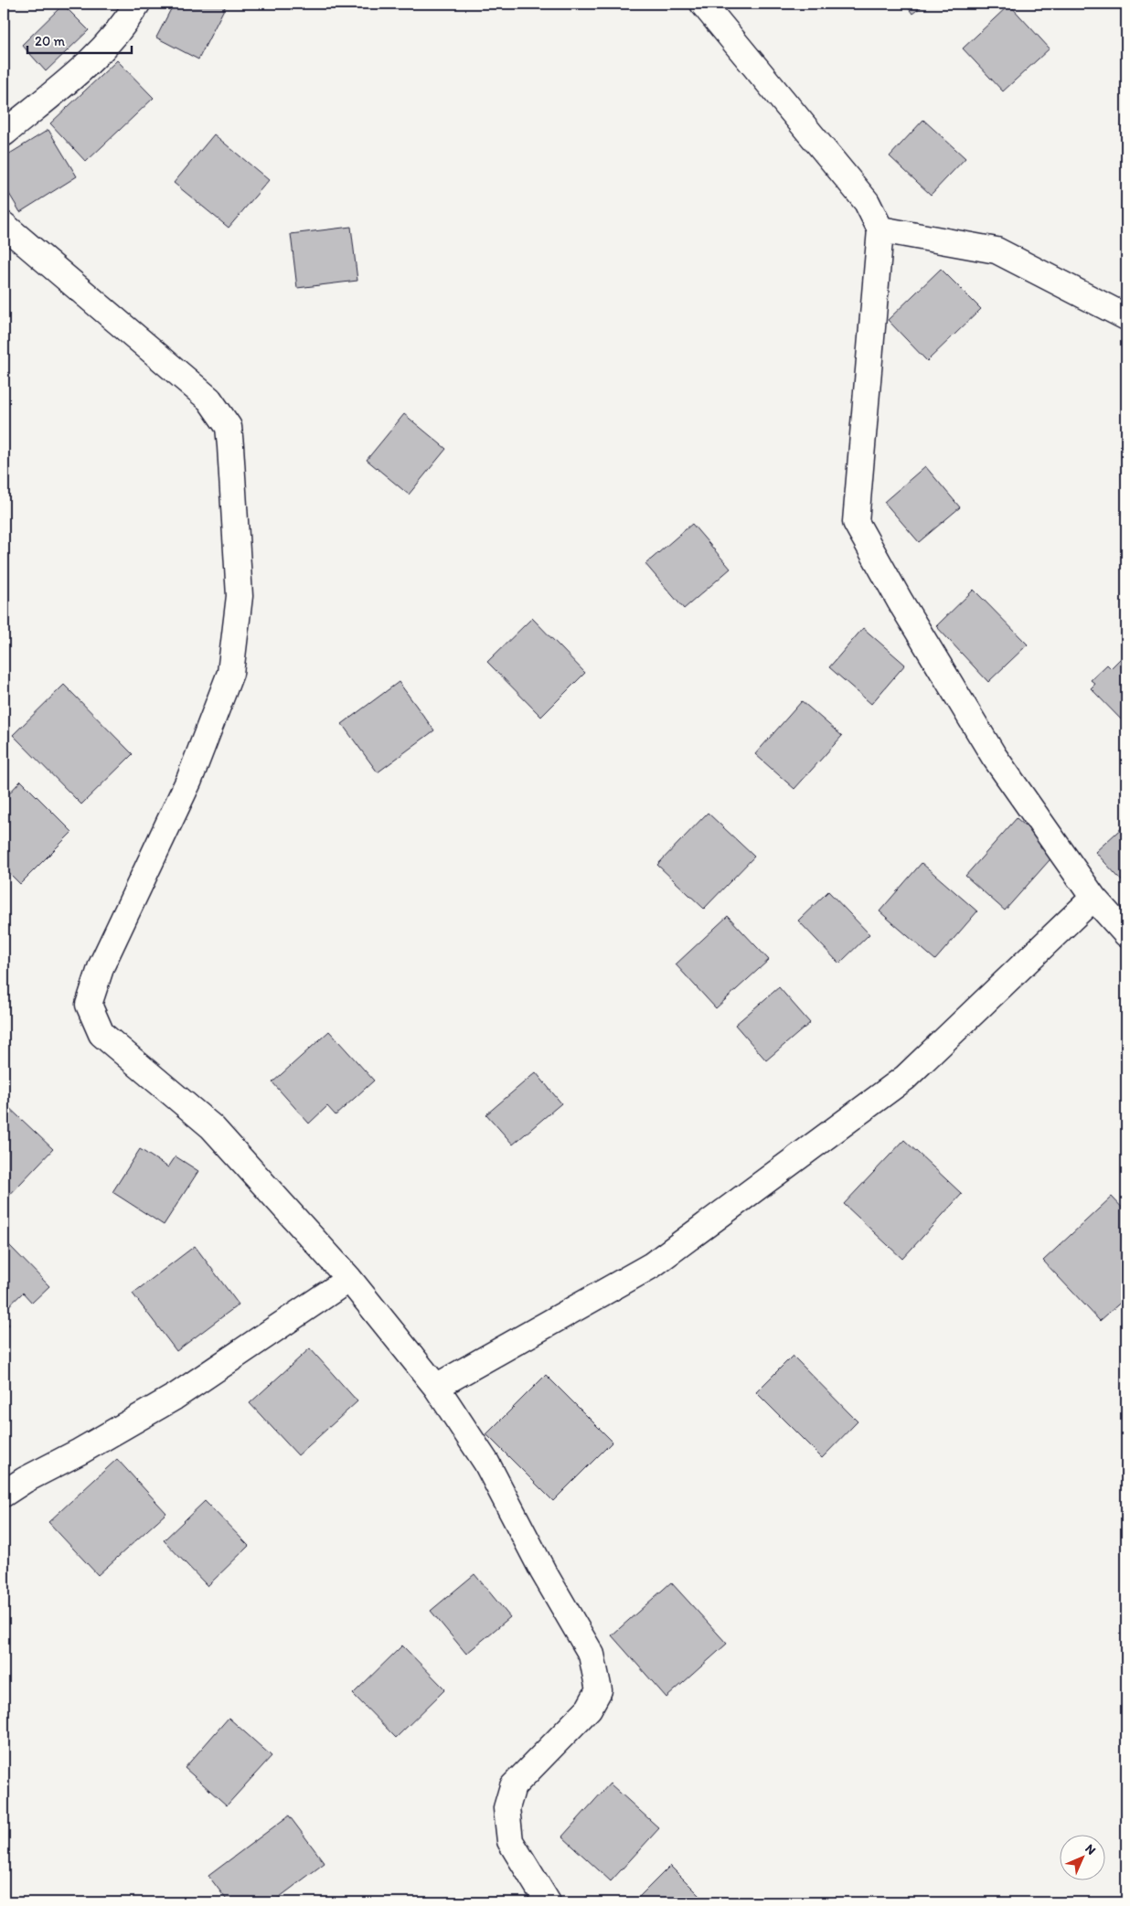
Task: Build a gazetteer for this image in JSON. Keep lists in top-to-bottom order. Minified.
{"scale_bar":"20 m","north":"top right"}
